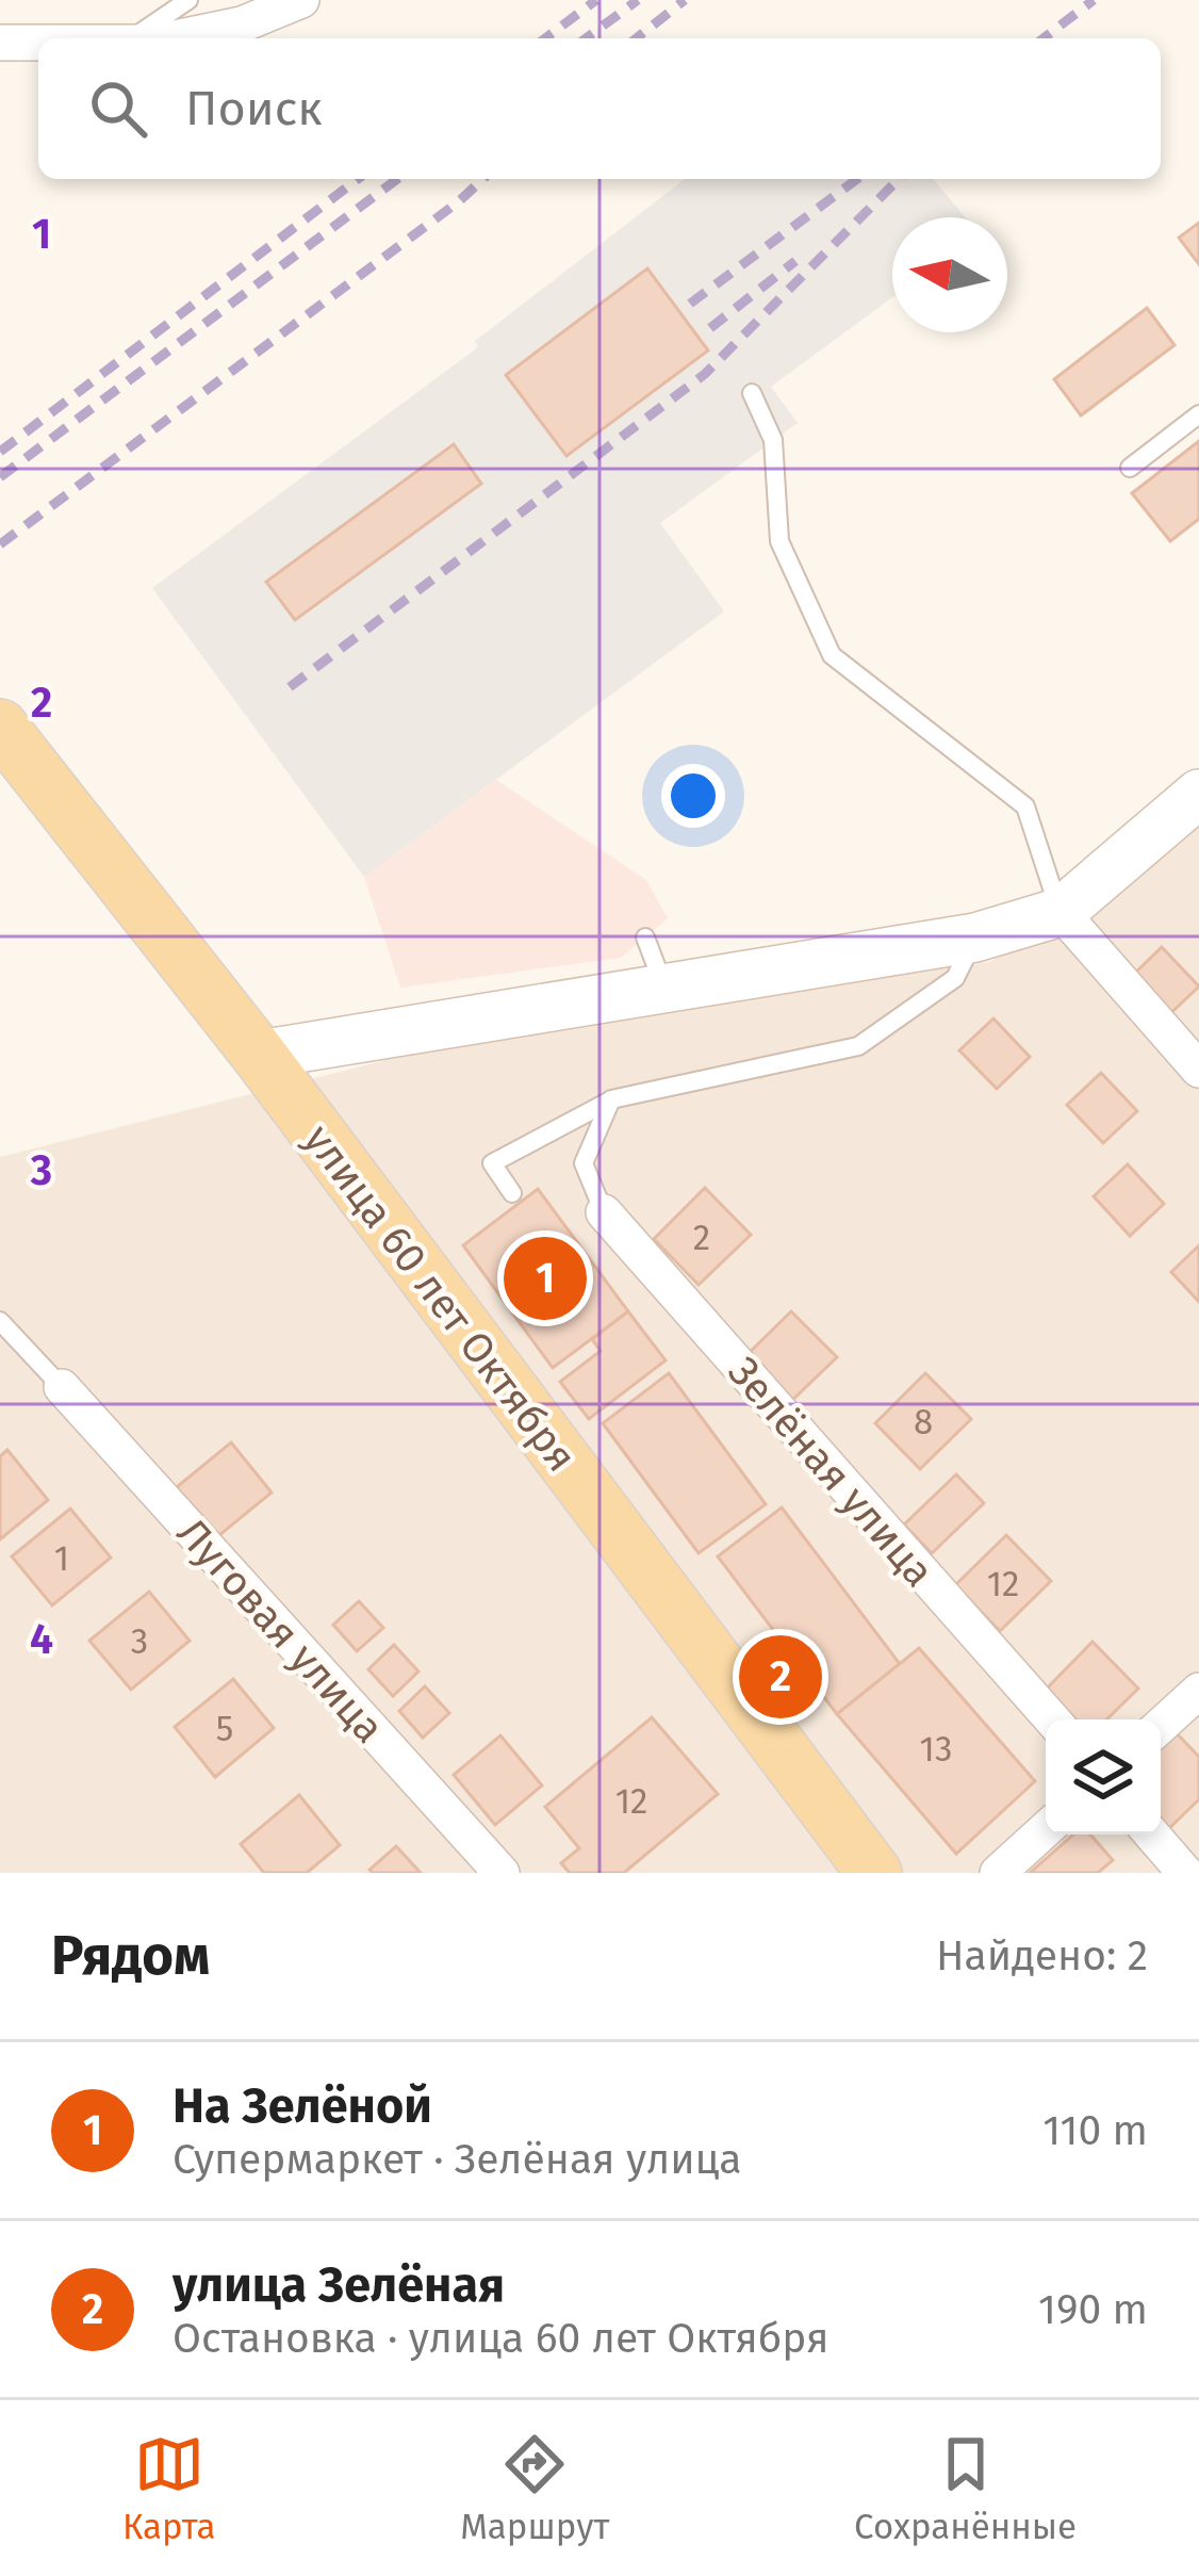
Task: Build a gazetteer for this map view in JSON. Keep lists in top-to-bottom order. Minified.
{"streets":{"main road":["улица 60 лет Октября"],"street":["Зелёная улица","Луговая улица"]},"house_numbers":["2","8","1","12","3","5","13","12"],"north":"left","page":{"search":"Поиск","pins":["1","2"],"heading":["Рядом","Найдено: 2"],"list":[{"mark":"1","name":"На Зелёной","note":"Супермаркет · Зелёная улица","value":"110 m"},{"mark":"2","name":"улица Зелёная","note":"Остановка · улица 60 лет Октября","value":"190 m"}],"nav":["Карта","Маршрут","Сохранённые"]},"grid":{"rows":["1","2","3","4"]}}
